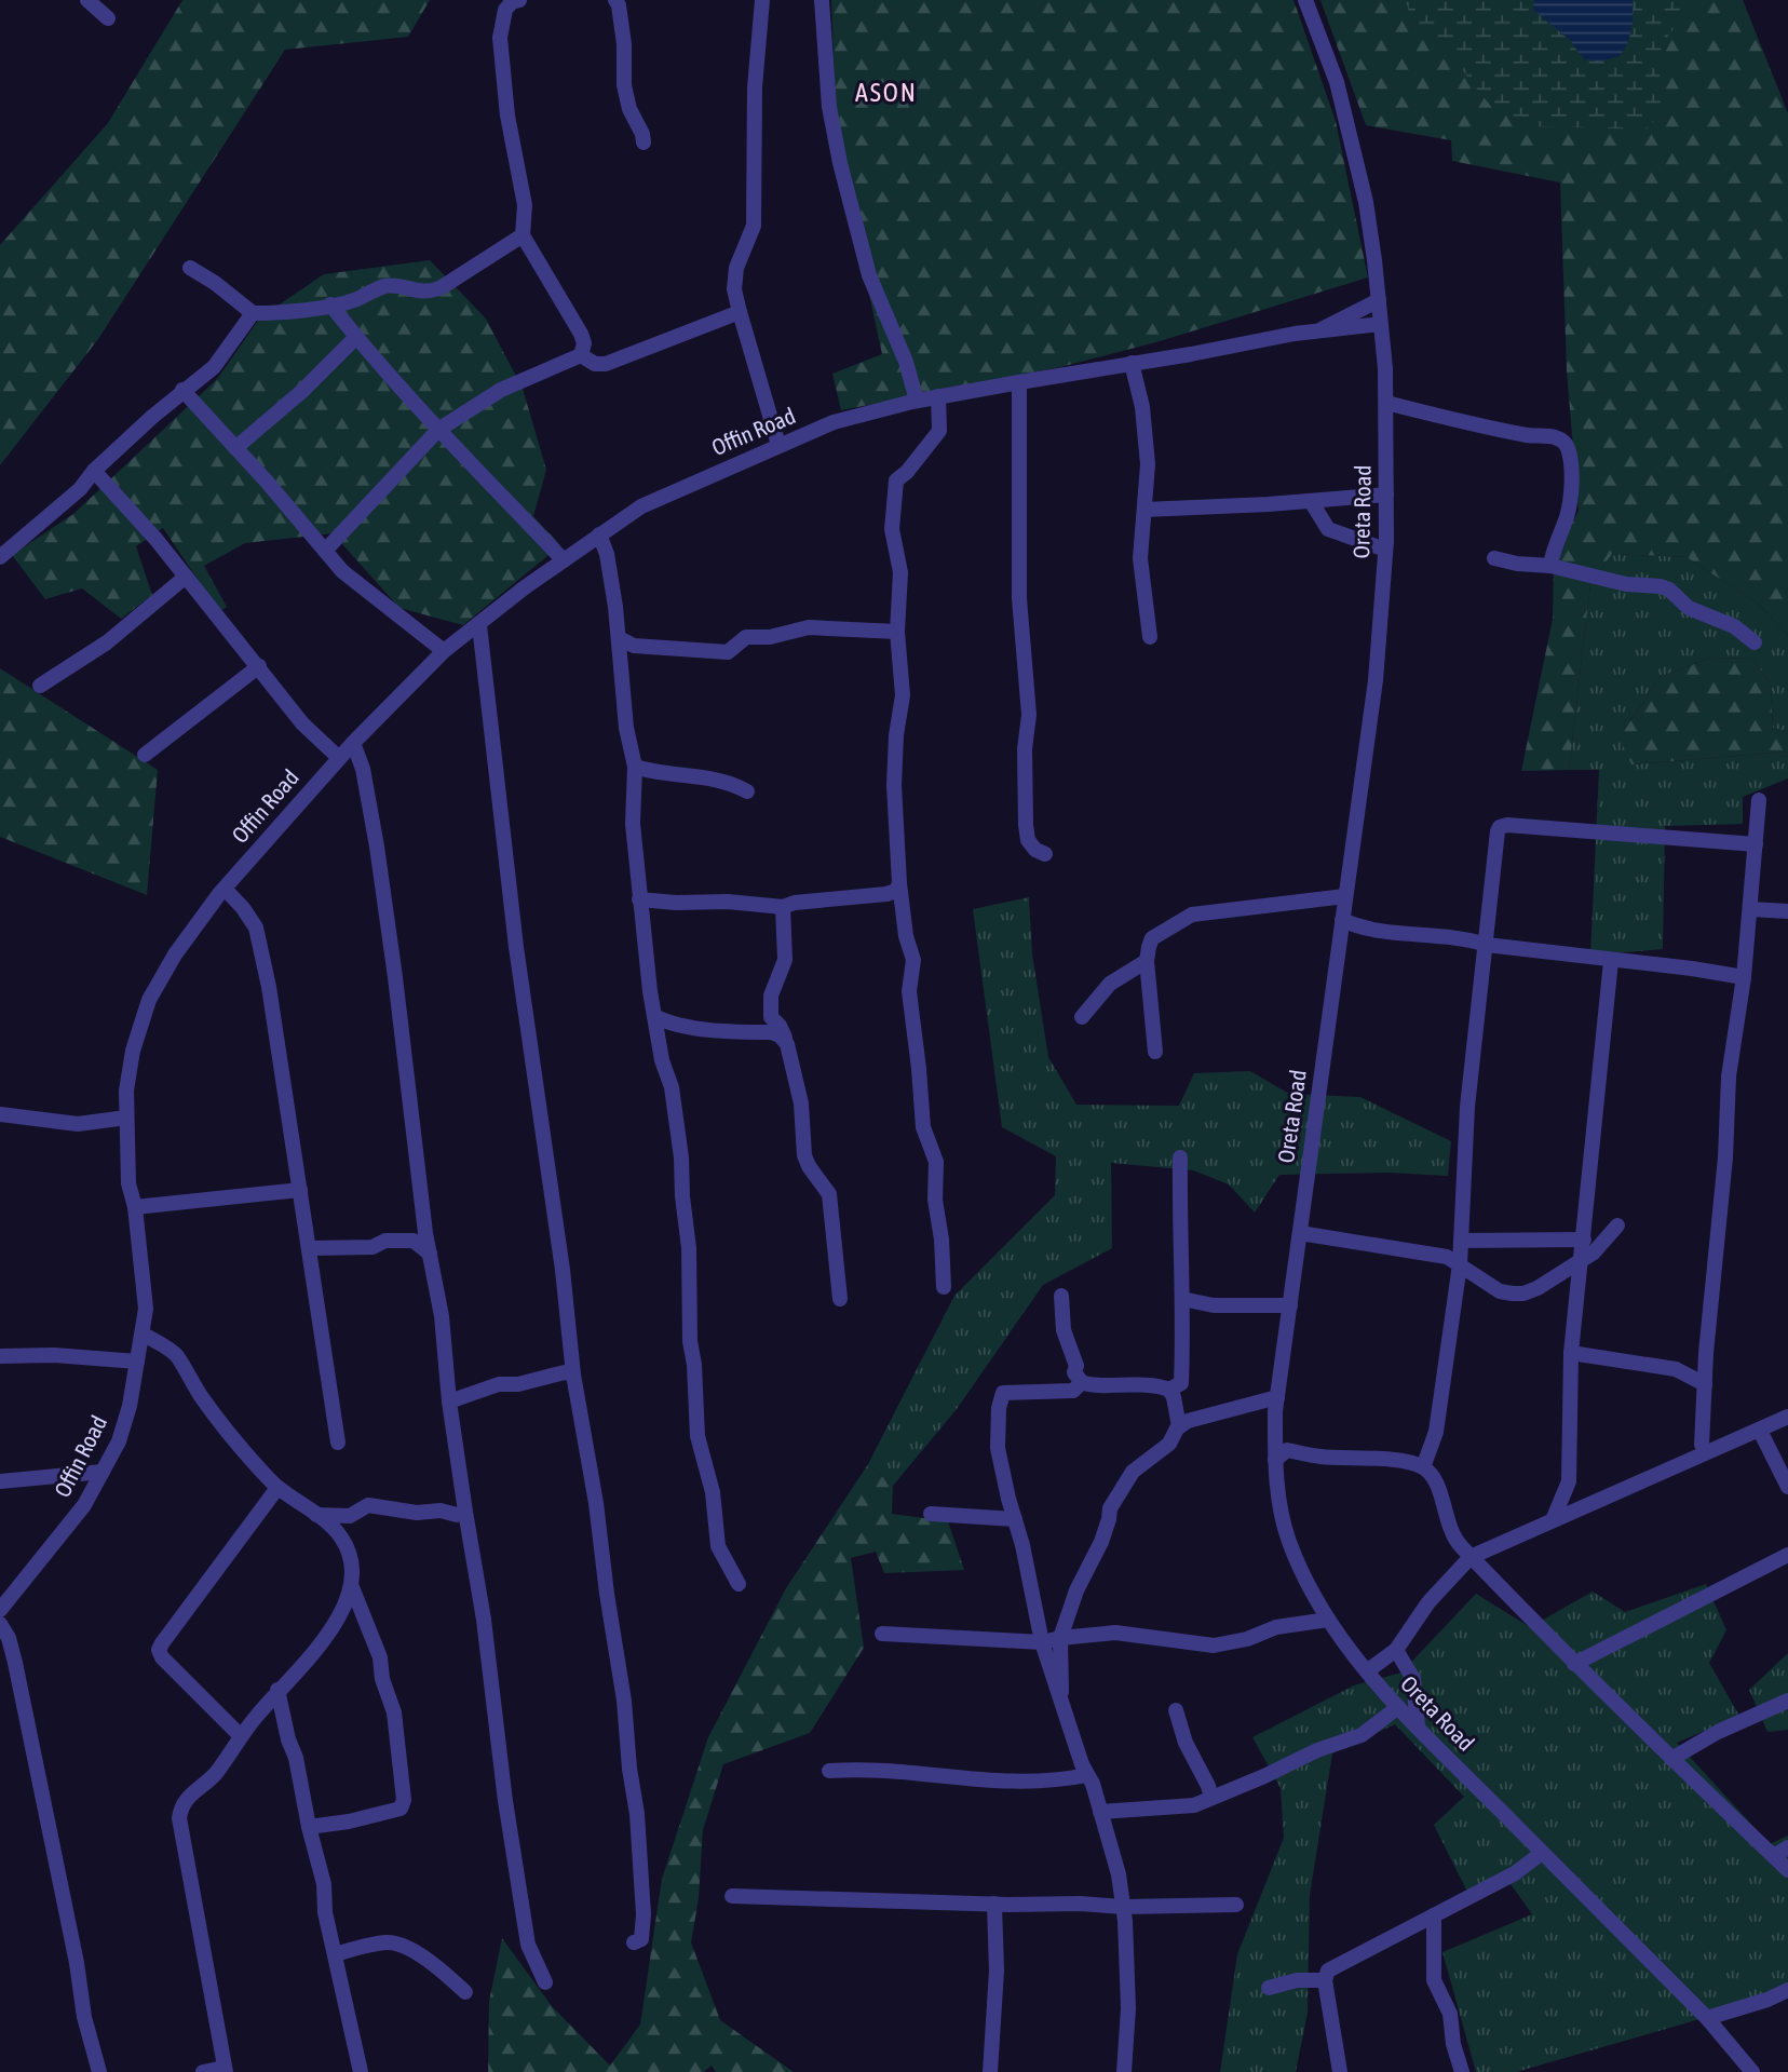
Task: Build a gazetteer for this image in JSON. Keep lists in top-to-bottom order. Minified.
{"streets":{"street":["Offin Road","Oreta Road"]},"districts":["ASON"]}
